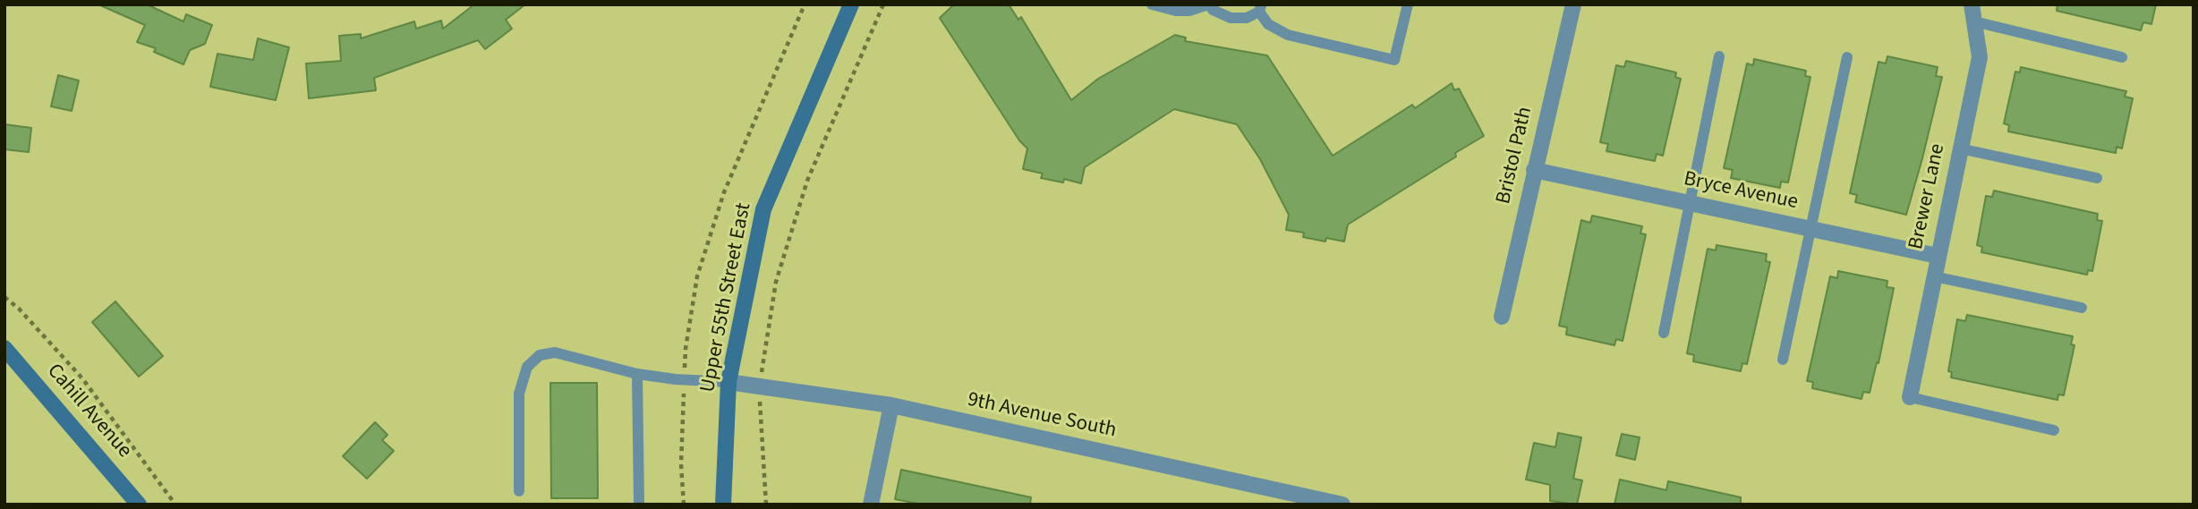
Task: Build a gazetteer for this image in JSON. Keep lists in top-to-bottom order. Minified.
{"streets":{"street":["Bristol Path","Bryce Avenue","Brewer Lane","Upper 55th Street East","Cahill Avenue","9th Avenue South"]},"crossings":[["Bristol Path","Bryce Avenue"],["Bryce Avenue","Brewer Lane"],["Upper 55th Street East","9th Avenue South"]]}
